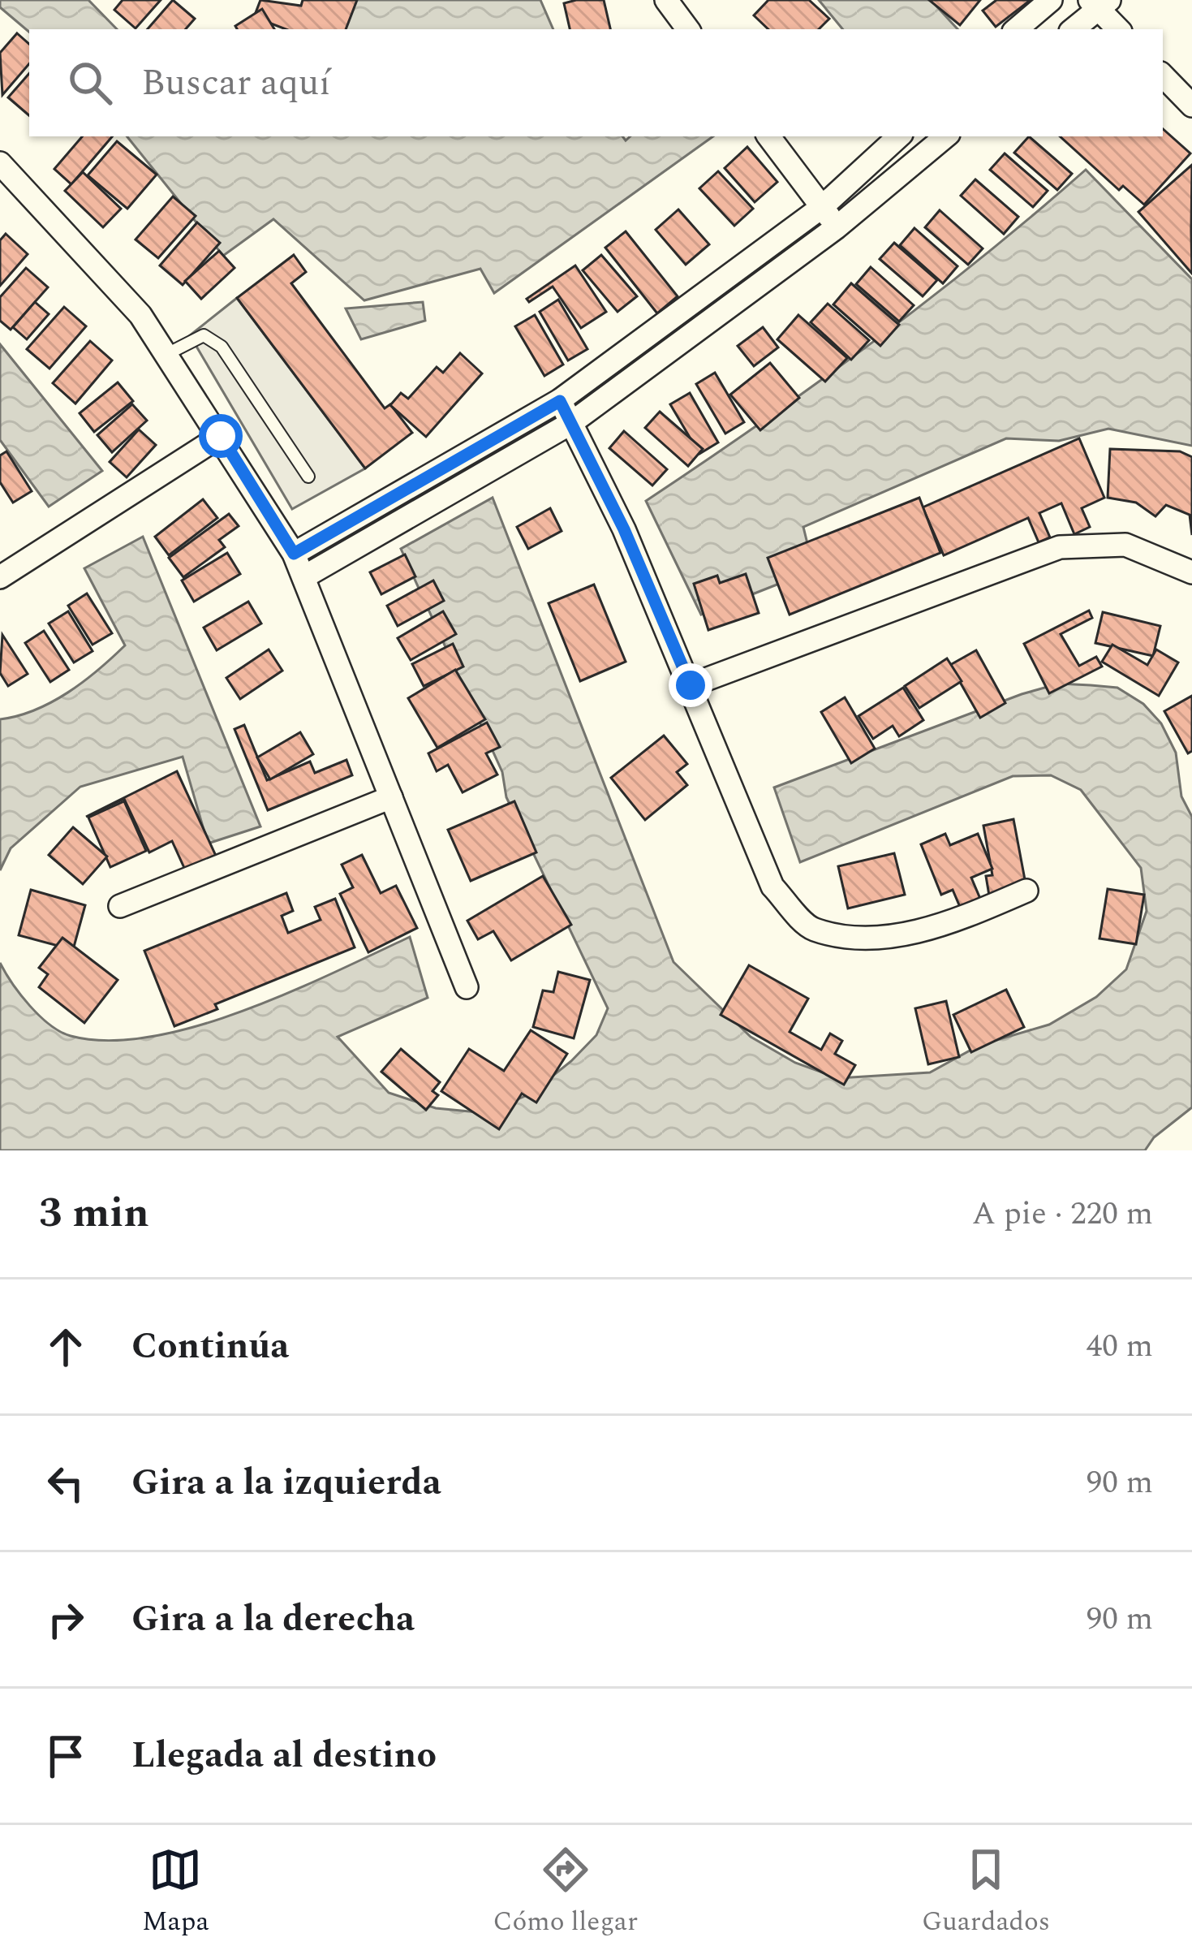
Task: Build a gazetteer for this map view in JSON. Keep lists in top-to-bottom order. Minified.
{"page":{"search":"Buscar aquí","heading":["3 min","A pie · 220 m"],"list":[["Continúa","40 m"],["Gira a la izquierda","90 m"],["Gira a la derecha","90 m"],"Llegada al destino"],"nav":["Mapa","Cómo llegar","Guardados"]}}
